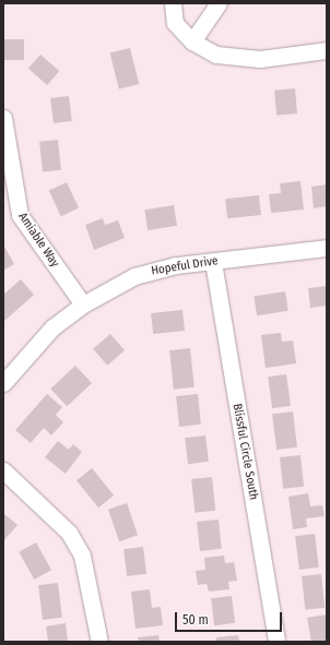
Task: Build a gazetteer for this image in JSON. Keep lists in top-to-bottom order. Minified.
{"streets":{"street":["Amiable Way","Hopeful Drive","Blissful Circle South"]},"crossings":[["Amiable Way","Hopeful Drive"],["Hopeful Drive","Blissful Circle South"]],"scale_bar":"50 m"}
